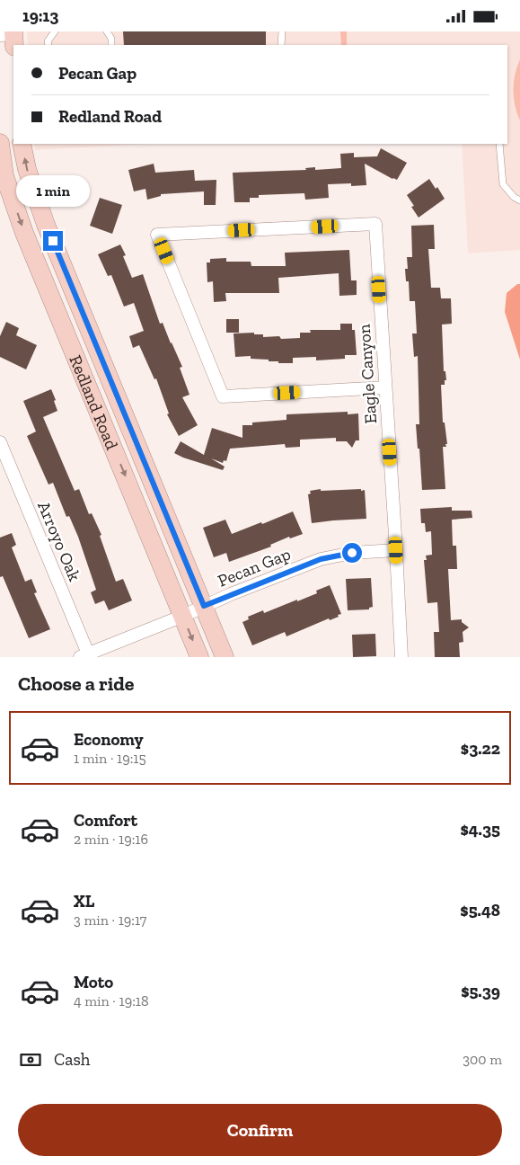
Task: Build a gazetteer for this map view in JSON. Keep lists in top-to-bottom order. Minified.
{"streets":{"main road":["Redland Road"],"street":["Eagle Canyon","Arroyo Oak","Pecan Gap"]},"crossings":[["Eagle Canyon","Pecan Gap"],["Redland Road","Pecan Gap"],["Arroyo Oak","Pecan Gap"]],"page":{"status":"19:13","banner":["Pecan Gap","Redland Road"],"bubble":"1 min","heading":"Choose a ride","list":[{"name":"Economy","note":"1 min · 19:15","value":"$3.22"},{"name":"Comfort","note":"2 min · 19:16","value":"$4.35"},{"name":"XL","note":"3 min · 19:17","value":"$5.48"},{"name":"Moto","note":"4 min · 19:18","value":"$5.39"}],"pay":["Cash","300 m"],"buttons":"Confirm"}}
